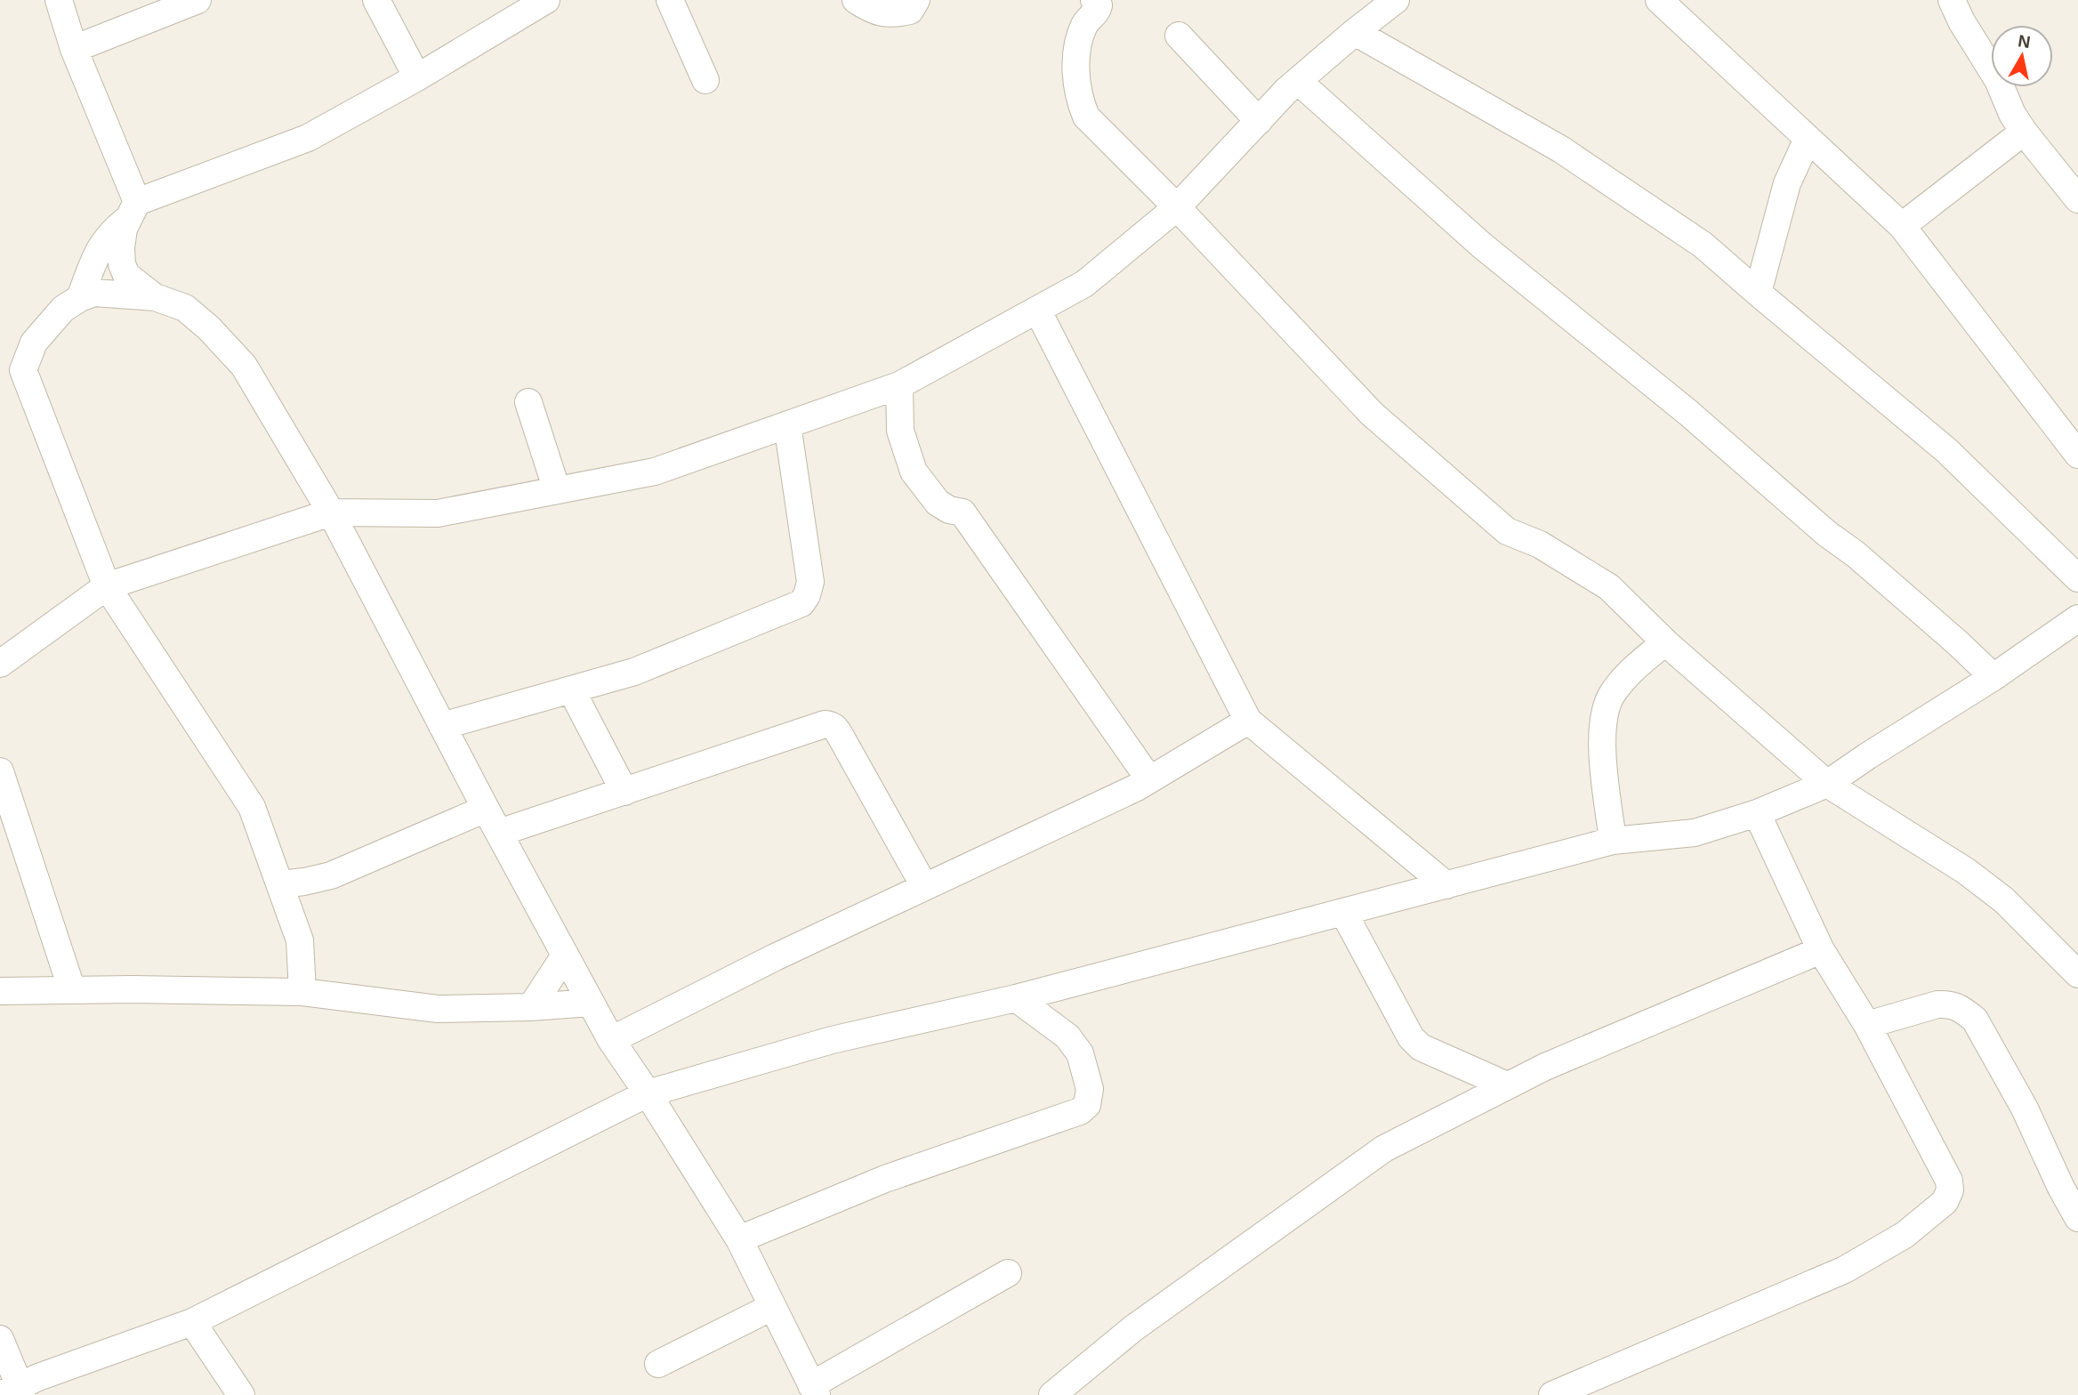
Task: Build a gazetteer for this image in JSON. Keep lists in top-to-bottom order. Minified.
{"north":"top"}
